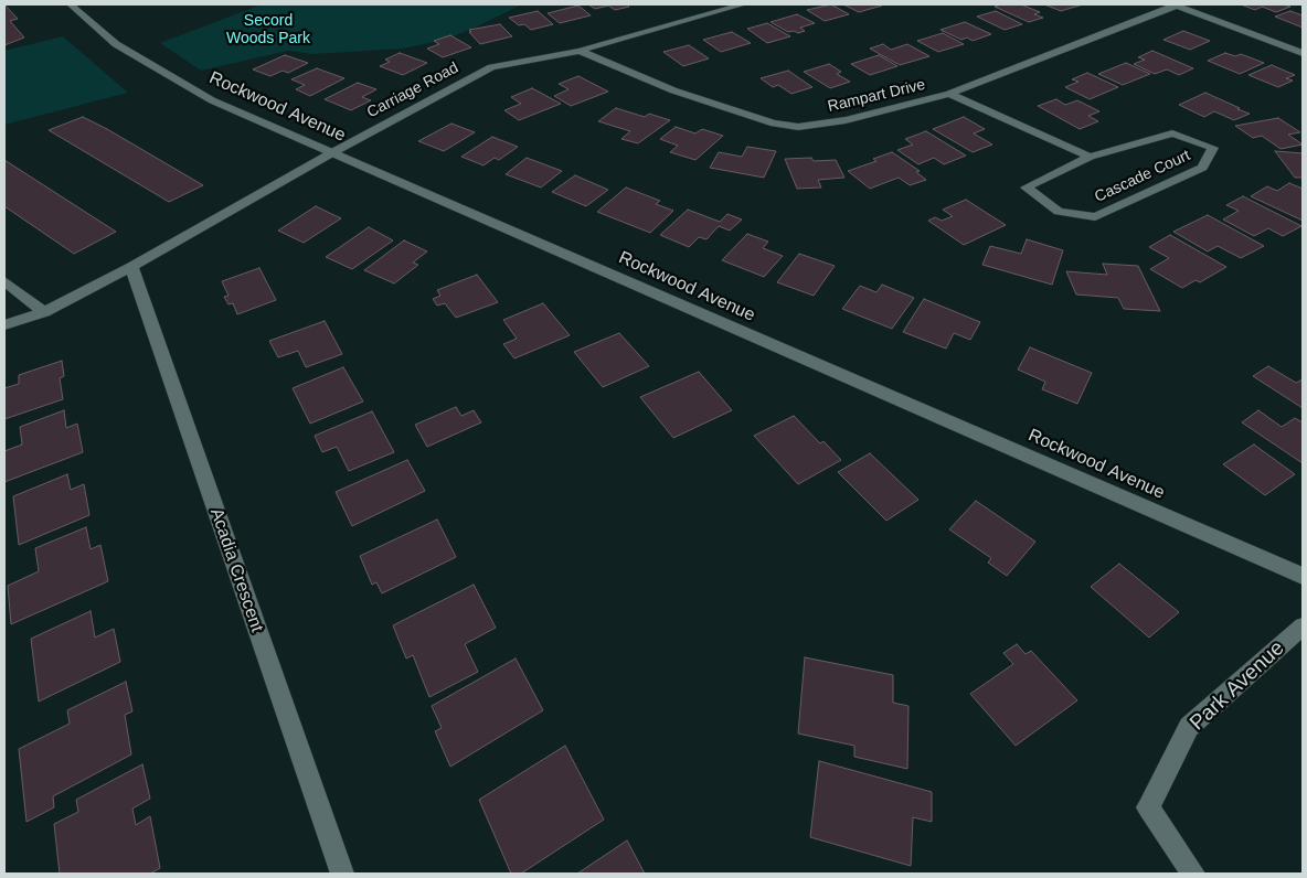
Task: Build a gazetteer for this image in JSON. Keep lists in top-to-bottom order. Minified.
{"streets":{"street":["Carriage Road","Rampart Drive","Rockwood Avenue","Cascade Court","Acadia Crescent","Park Avenue"]},"crossings":[["Carriage Road","Rampart Drive"],["Carriage Road","Rockwood Avenue"],["Carriage Road","Acadia Crescent"]],"parks":["Secord Woods Park"]}
